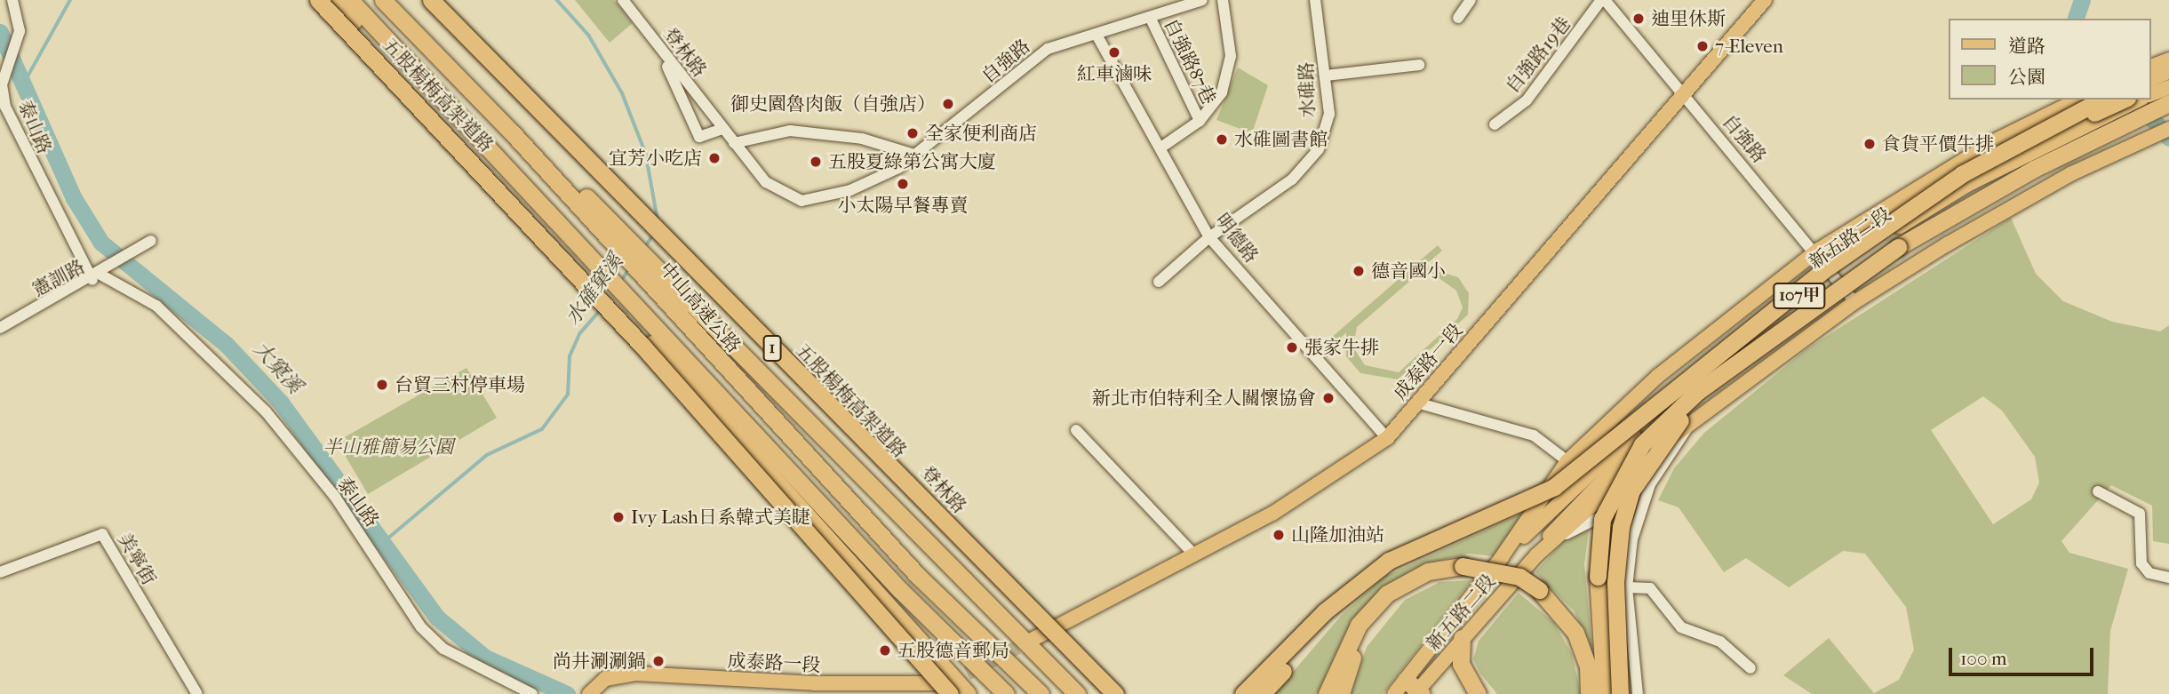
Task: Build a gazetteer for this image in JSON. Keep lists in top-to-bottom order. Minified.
{"streets":{"highway":["五股楊梅高架道路","中山高速公路","1"],"main road":["新五路二段","107甲","成泰路一段"],"street":["登林路","自強路19巷","自強路","自強路87巷","水碓路","泰山路","明德路","憲訓路","美寧街"]},"crossings":[["登林路","自強路"],["登林路","成泰路一段"],["自強路19巷","自強路"],["自強路","自強路87巷"],["自強路","明德路"],["自強路","新五路二段"],["自強路","成泰路一段"],["水碓路","明德路"],["五股楊梅高架道路","成泰路一段"],["泰山路","憲訓路"],["明德路","成泰路一段"]],"water":["水確窠溪","大窠溪"],"parks":["半山雅簡易公園"],"places":["迪里休斯","7-Eleven","紅車滷味","御史園魯肉飯（自強店）","全家便利商店","水碓圖書館","食貨平價牛排","宜芳小吃店","五股夏綠第公寓大廈","小太陽早餐專賣","德音國小","張家牛排","台貿三村停車場","新北市伯特利全人關懷協會","Ivy Lash日系韓式美睫","山隆加油站","五股德音郵局","尚井涮涮鍋"],"legend":["道路","公園"],"scale_bar":"100 m"}
